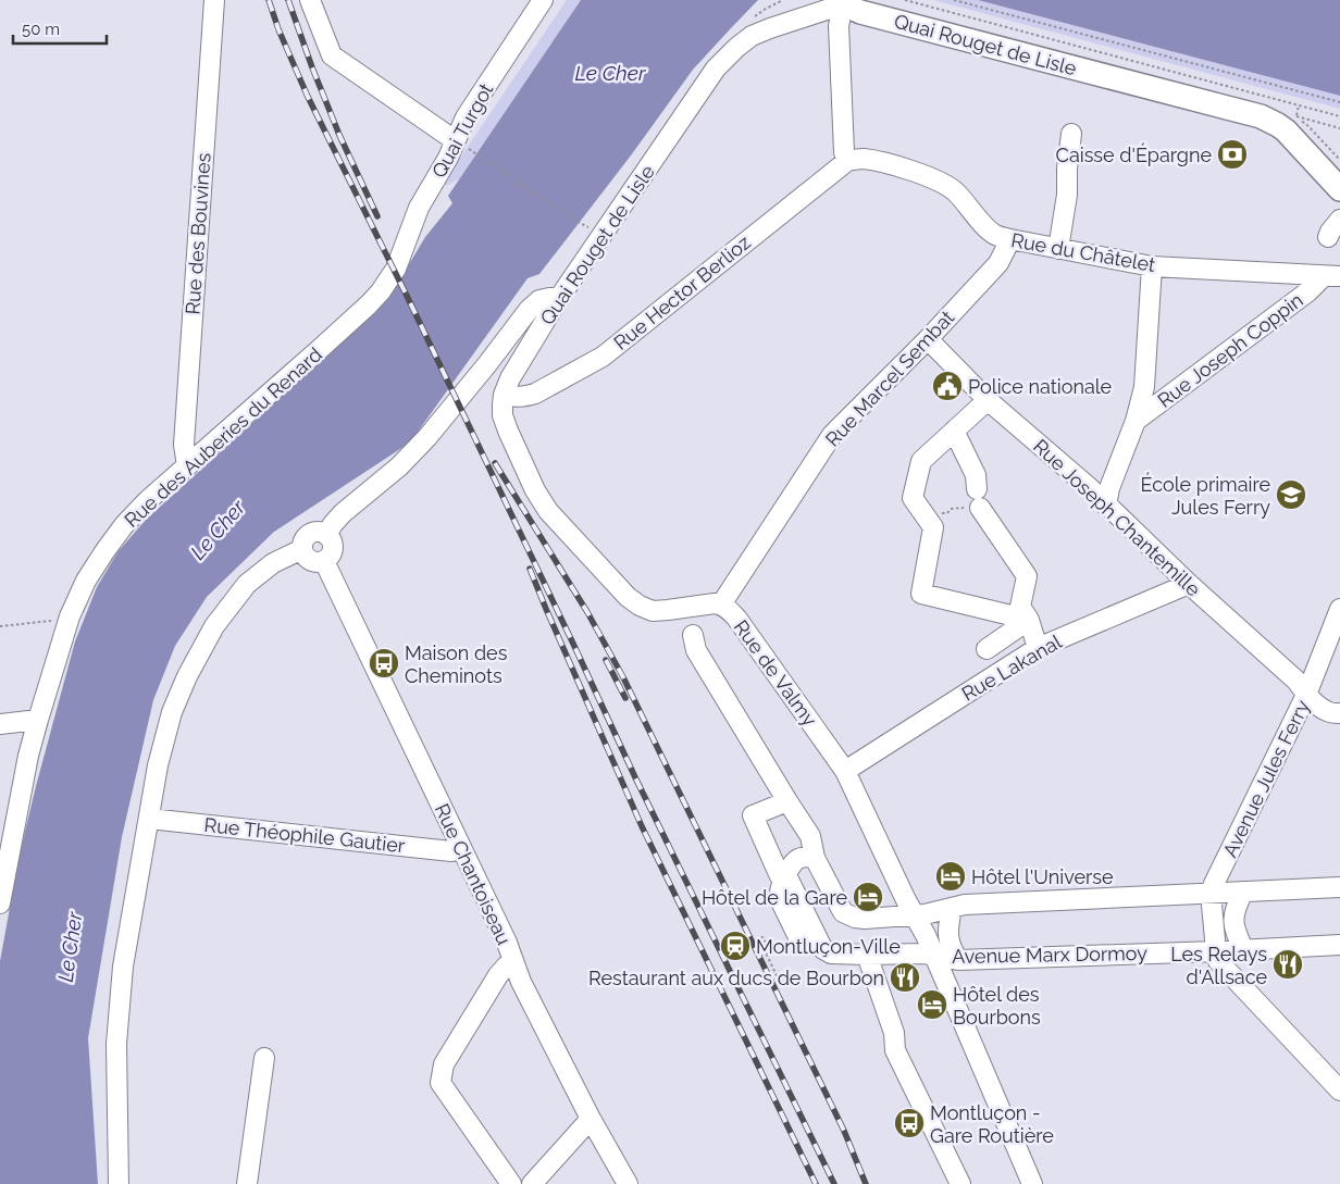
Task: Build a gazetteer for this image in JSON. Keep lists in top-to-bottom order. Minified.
{"streets":{"main road":["Quai Rouget de Lisle"],"street":["Quai Turgot","Rue des Bouvines","Rue du Châtelet","Rue Hector Berlioz","Rue Joseph Coppin","Rue Marcel Sembat","Rue des Auberies du Renard","Rue Joseph Chantemille","Rue Lakanal","Rue de Valmy","Avenue Jules Ferry","Rue Théophile Gautier","Rue Chantoiseau","Avenue Marx Dormoy"]},"crossings":[["Quai Rouget de Lisle","Rue Hector Berlioz"],["Quai Rouget de Lisle","Rue de Valmy"],["Quai Turgot","Rue des Auberies du Renard"],["Rue des Bouvines","Rue des Auberies du Renard"],["Rue du Châtelet","Rue Hector Berlioz"],["Rue du Châtelet","Rue Joseph Coppin"],["Rue du Châtelet","Rue Marcel Sembat"],["Rue Marcel Sembat","Rue Joseph Chantemille"],["Rue Marcel Sembat","Rue de Valmy"],["Rue Joseph Chantemille","Rue Lakanal"],["Rue Joseph Chantemille","Avenue Jules Ferry"],["Rue Lakanal","Rue de Valmy"],["Rue de Valmy","Avenue Marx Dormoy"],["Avenue Jules Ferry","Avenue Marx Dormoy"],["Rue Théophile Gautier","Rue Chantoiseau"]],"water":["Le Cher"],"places":{"bank":["Caisse d'Épargne"],"public building":["Police nationale"],"school or university":["École primaire Jules Ferry"],"bus stop":["Maison des Cheminots","Montluçon - Gare Routière"],"hotel":["Hôtel l'Universe","Hôtel de la Gare","Hôtel des Bourbons"],"station":["Montluçon-Ville"],"restaurant":["Les Relays d'Allsace","Restaurant aux ducs de Bourbon"]},"scale_bar":"50 m"}
